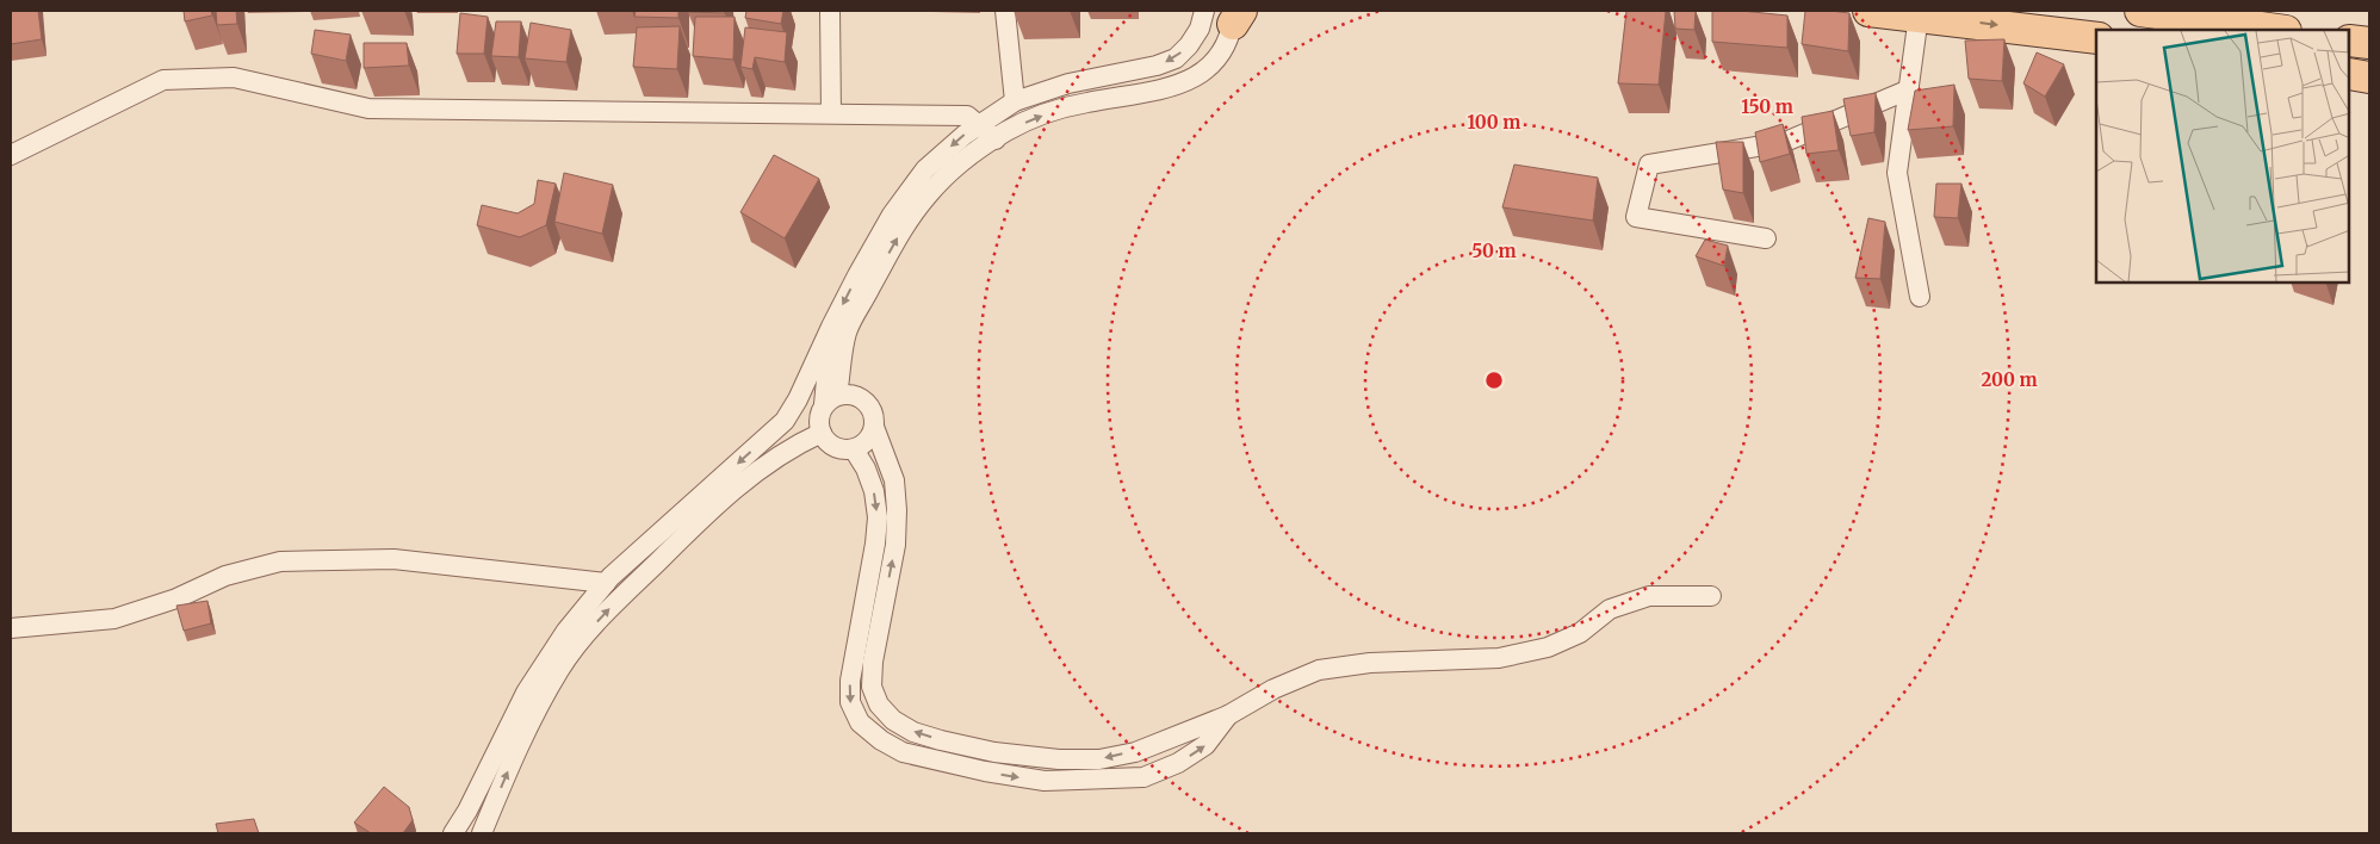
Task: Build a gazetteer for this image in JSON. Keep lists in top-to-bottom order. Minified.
{"rings":["150 m","100 m","50 m","200 m"]}
